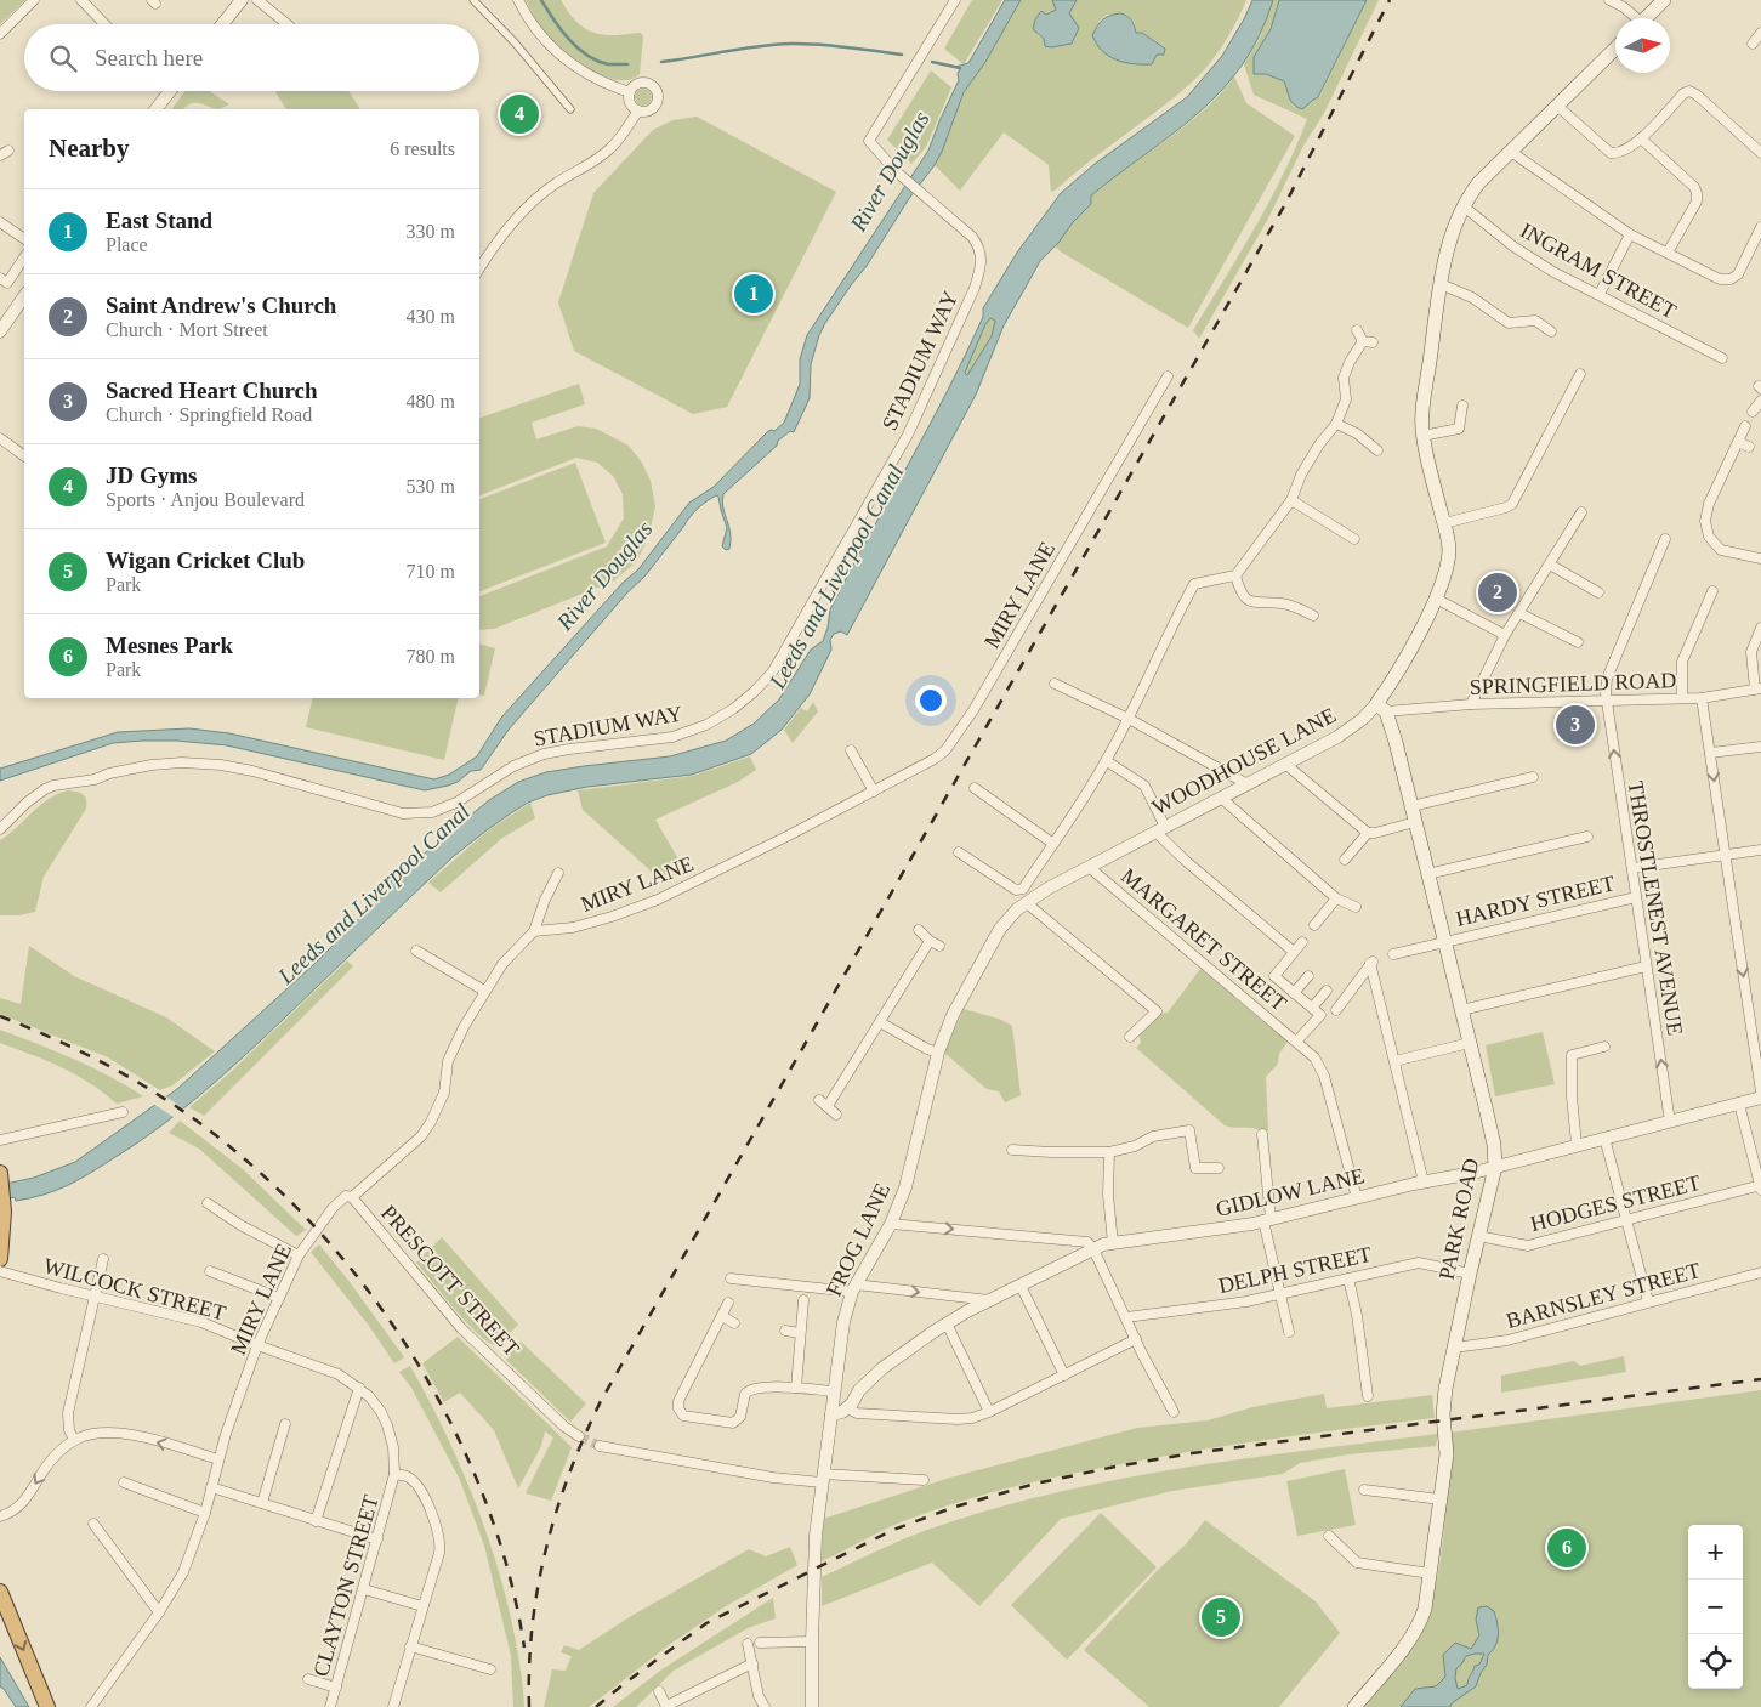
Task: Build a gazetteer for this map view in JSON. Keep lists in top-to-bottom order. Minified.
{"streets":{"main road":["WOODHOUSE LANE","PARK ROAD"],"street":["INGRAM STREET","STADIUM WAY","MIRY LANE","SPRINGFIELD ROAD","HARDY STREET","THROSTLENEST AVENUE","MARGARET STREET","GIDLOW LANE","HODGES STREET","FROG LANE","DELPH STREET","PRESCOTT STREET","WILCOCK STREET","BARNSLEY STREET","CLAYTON STREET"]},"crossings":[["INGRAM STREET","WOODHOUSE LANE"],["MIRY LANE","PRESCOTT STREET"],["MIRY LANE","WILCOCK STREET"],["SPRINGFIELD ROAD","WOODHOUSE LANE"],["SPRINGFIELD ROAD","THROSTLENEST AVENUE"],["SPRINGFIELD ROAD","PARK ROAD"],["WOODHOUSE LANE","MARGARET STREET"],["WOODHOUSE LANE","PARK ROAD"],["WOODHOUSE LANE","FROG LANE"],["HARDY STREET","THROSTLENEST AVENUE"],["HARDY STREET","PARK ROAD"],["THROSTLENEST AVENUE","GIDLOW LANE"],["MARGARET STREET","GIDLOW LANE"],["GIDLOW LANE","PARK ROAD"],["HODGES STREET","PARK ROAD"],["PARK ROAD","DELPH STREET"],["PARK ROAD","BARNSLEY STREET"],["WILCOCK STREET","CLAYTON STREET"]],"one_way":["THROSTLENEST AVENUE"],"water":["River Douglas","Leeds and Liverpool Canal"],"north":"right","page":{"search":"Search here","pins":["4","1","2","3","6","5"],"heading":["Nearby","6 results"],"list":[{"mark":"1","name":"East Stand","note":"Place","value":"330 m"},{"mark":"2","name":"Saint Andrew's Church","note":"Church · Mort Street","value":"430 m"},{"mark":"3","name":"Sacred Heart Church","note":"Church · Springfield Road","value":"480 m"},{"mark":"4","name":"JD Gyms","note":"Sports · Anjou Boulevard","value":"530 m"},{"mark":"5","name":"Wigan Cricket Club","note":"Park","value":"710 m"},{"mark":"6","name":"Mesnes Park","note":"Park","value":"780 m"}],"map_buttons":["+","−"]}}
